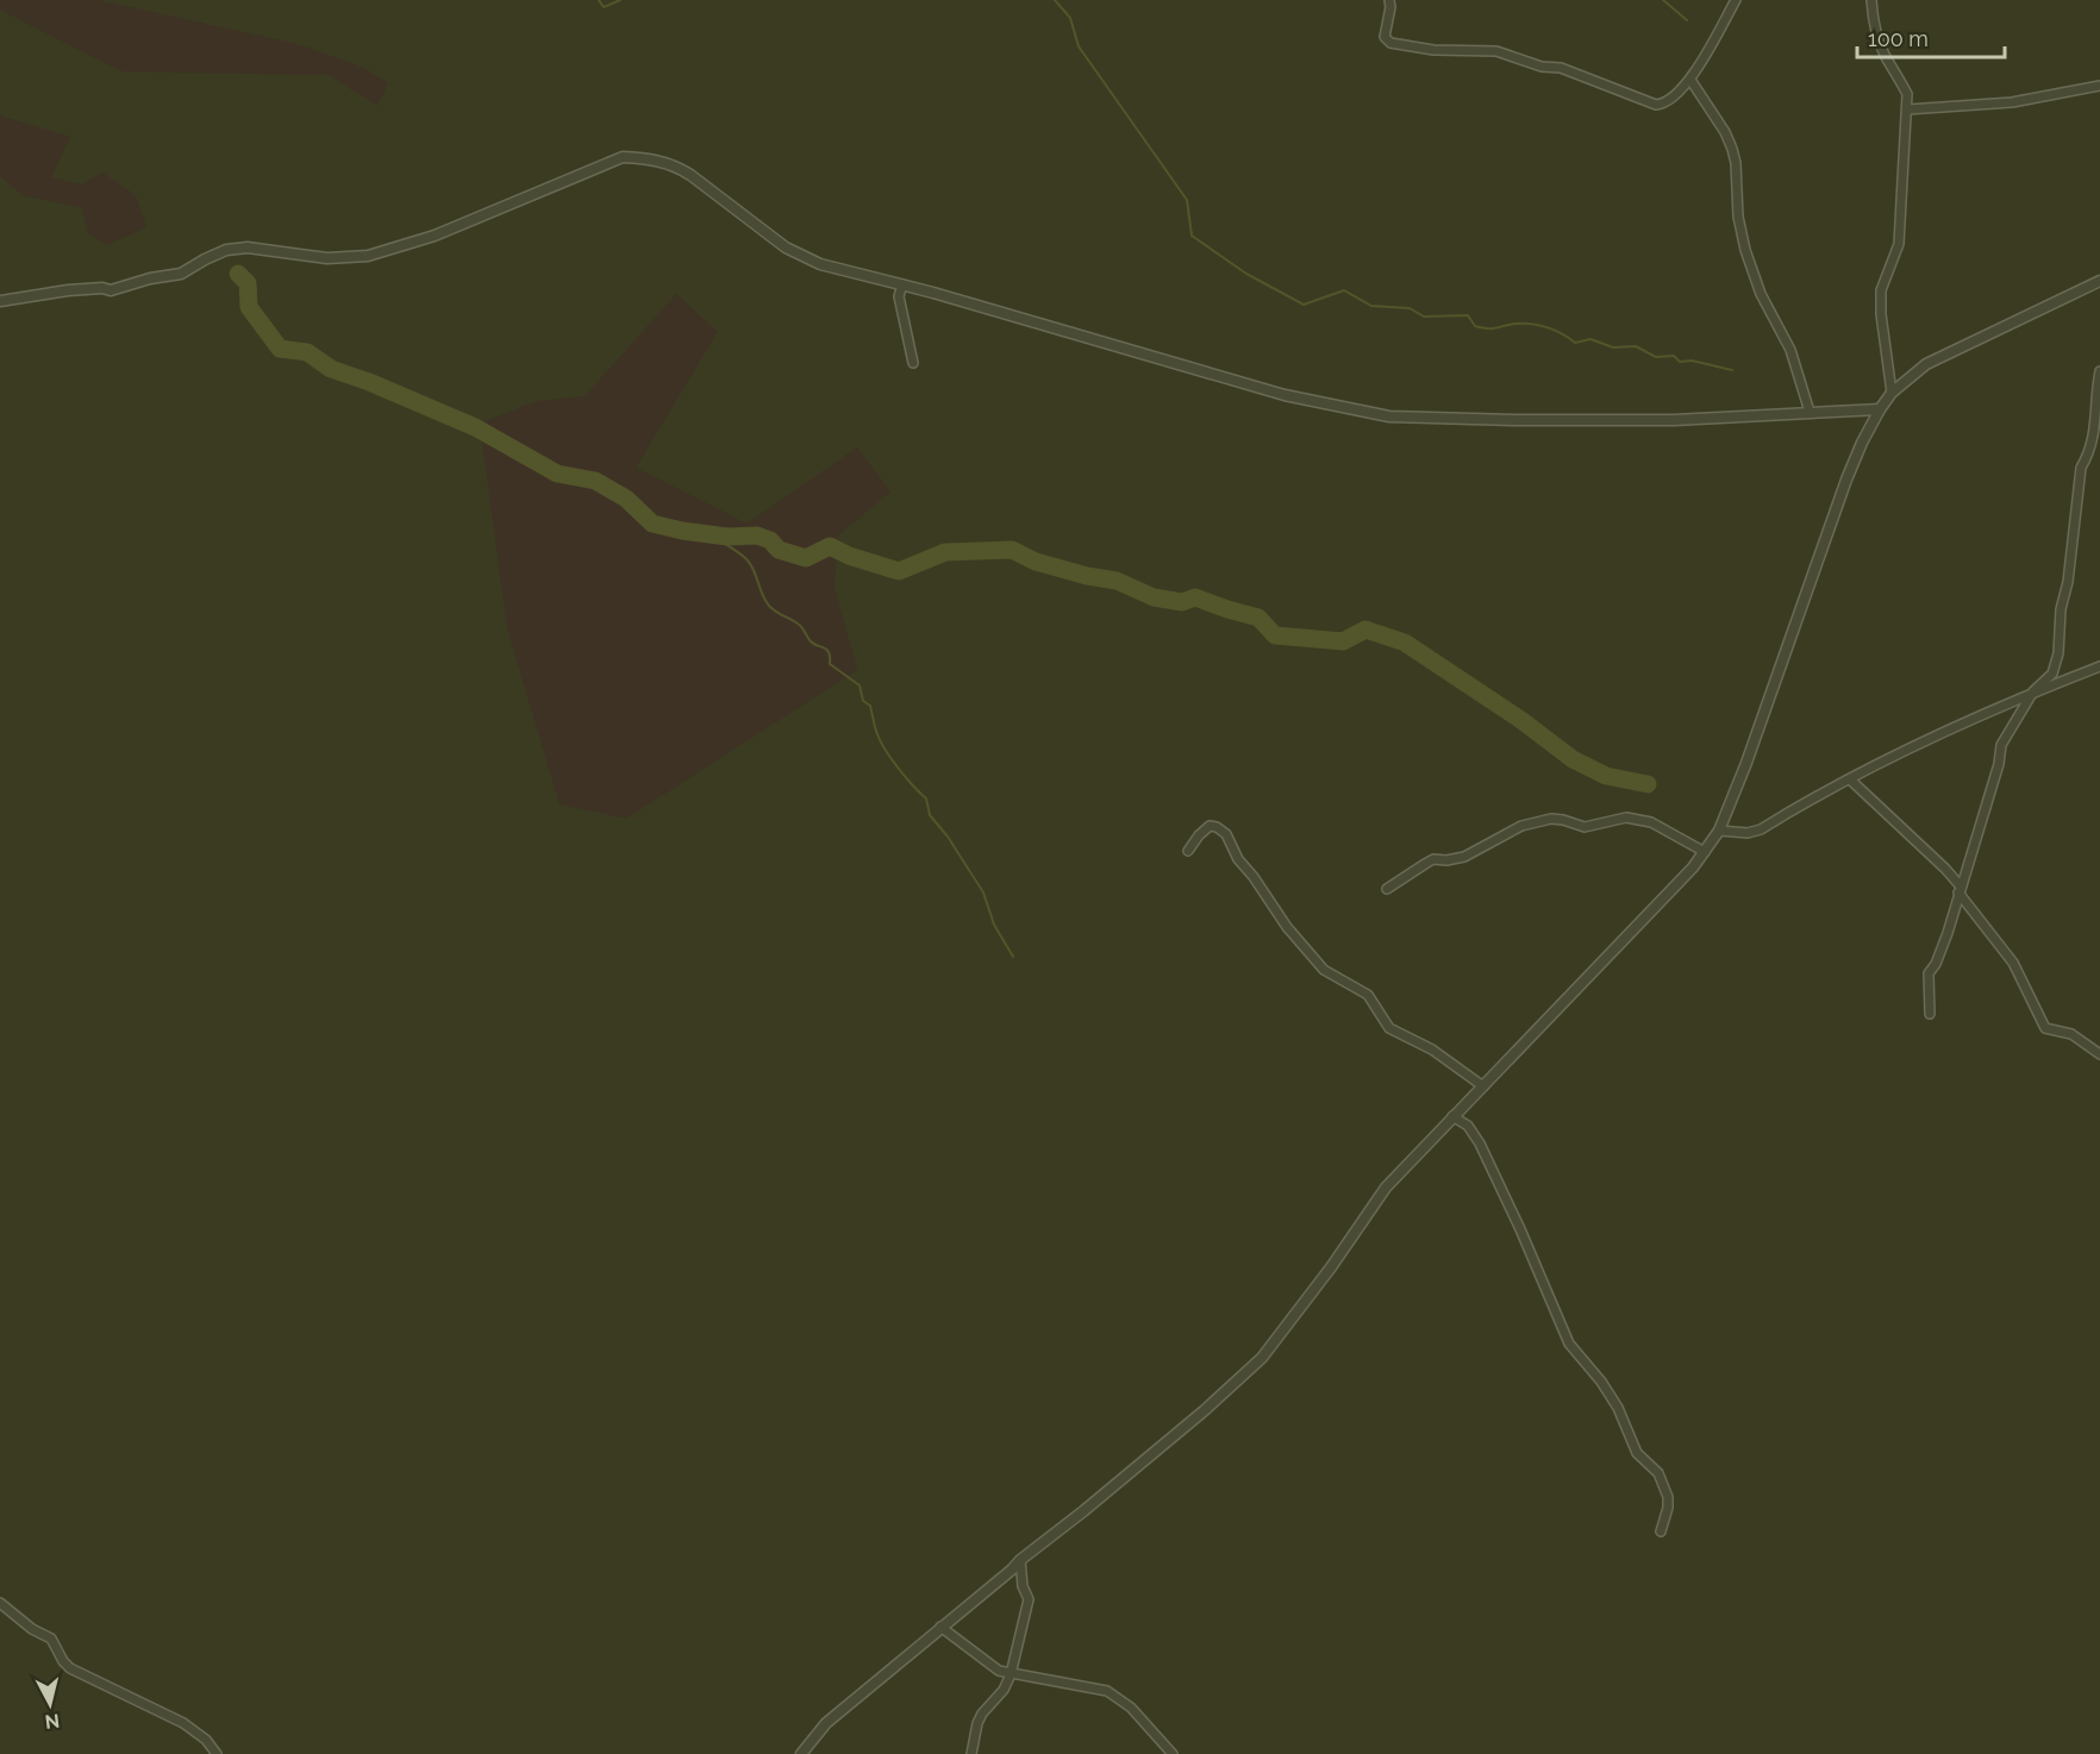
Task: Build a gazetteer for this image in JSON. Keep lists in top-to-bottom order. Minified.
{"scale_bar":"100 m","north":"bottom"}
